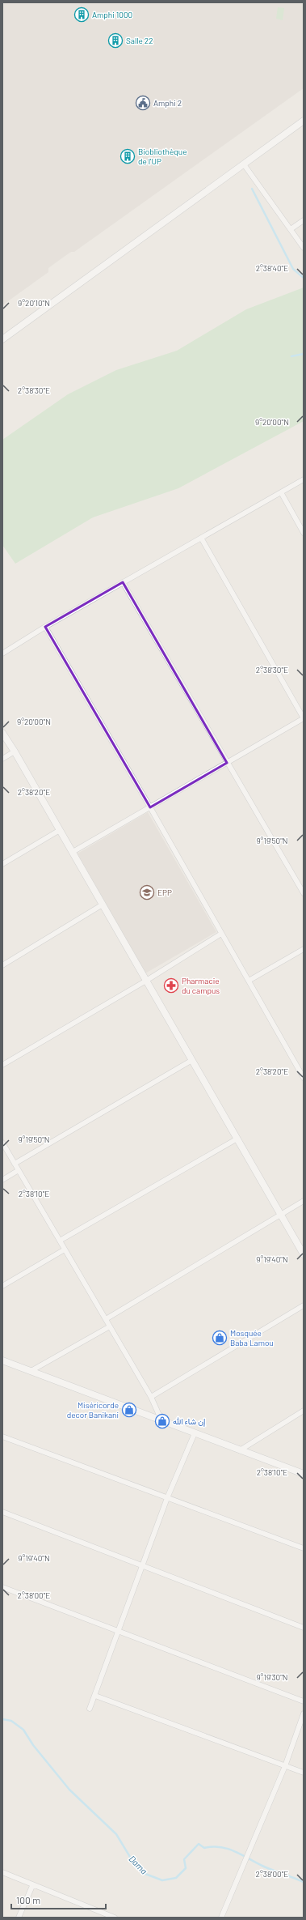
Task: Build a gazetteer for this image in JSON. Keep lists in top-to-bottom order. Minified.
{"water":["Dama"],"places":{"building":["Amphi 1000","Salle 22","Biobliothèque de l'UP"],"public building":["Amphi 2"],"school or university":["EPP"],"pharmacy":["Pharmacie du campus"],"shop":["Mosquée Baba Lamou","Miséricorde decor Banikani","إن شاء الله"]},"scale_bar":"100 m","coordinates":["2°38'40\"E","9°20'10\"N","2°38'30\"E","9°20'00\"N","2°38'20\"E","9°19'50\"N","2°38'10\"E","9°19'40\"N","2°38'00\"E","9°19'30\"N"]}
